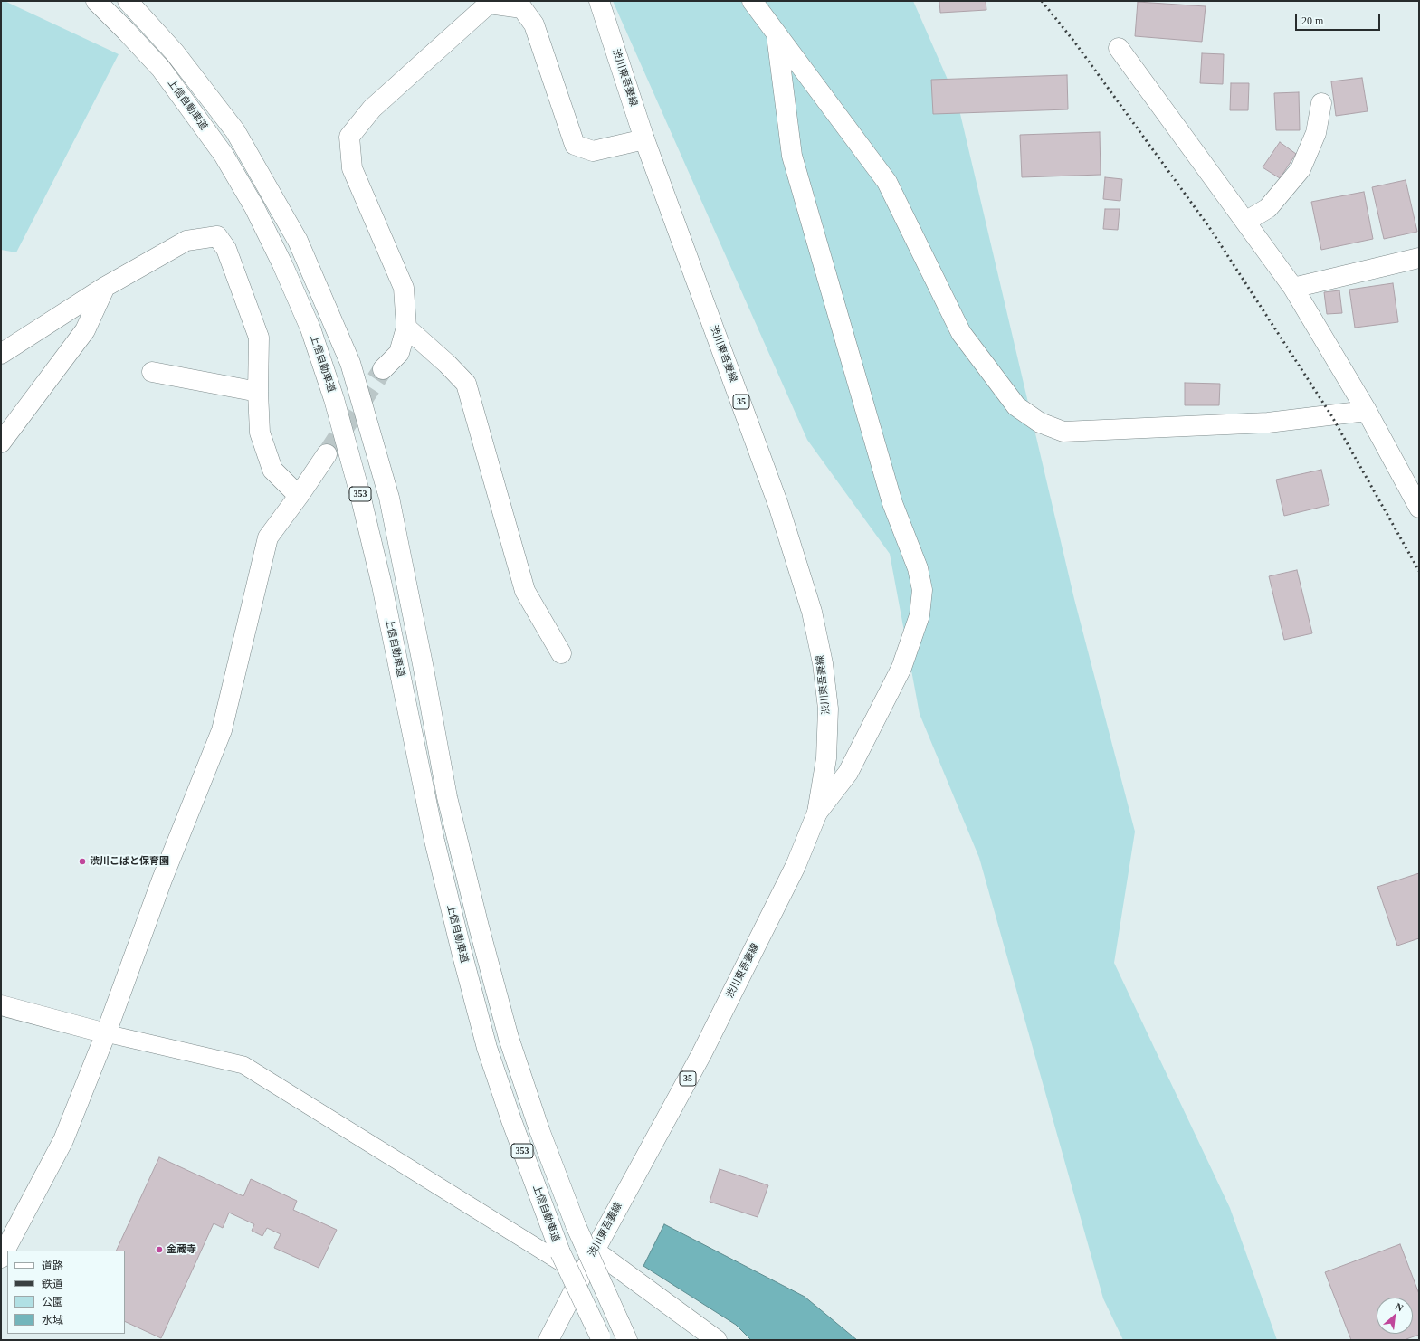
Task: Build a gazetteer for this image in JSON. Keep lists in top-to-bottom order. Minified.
{"streets":{"main road":["渋川東吾妻線","上信自動車道","35","353"]},"places":["渋川こばと保育園","金蔵寺"],"legend":["道路","鉄道","公園","水域"],"scale_bar":"20 m","north":"top right"}
